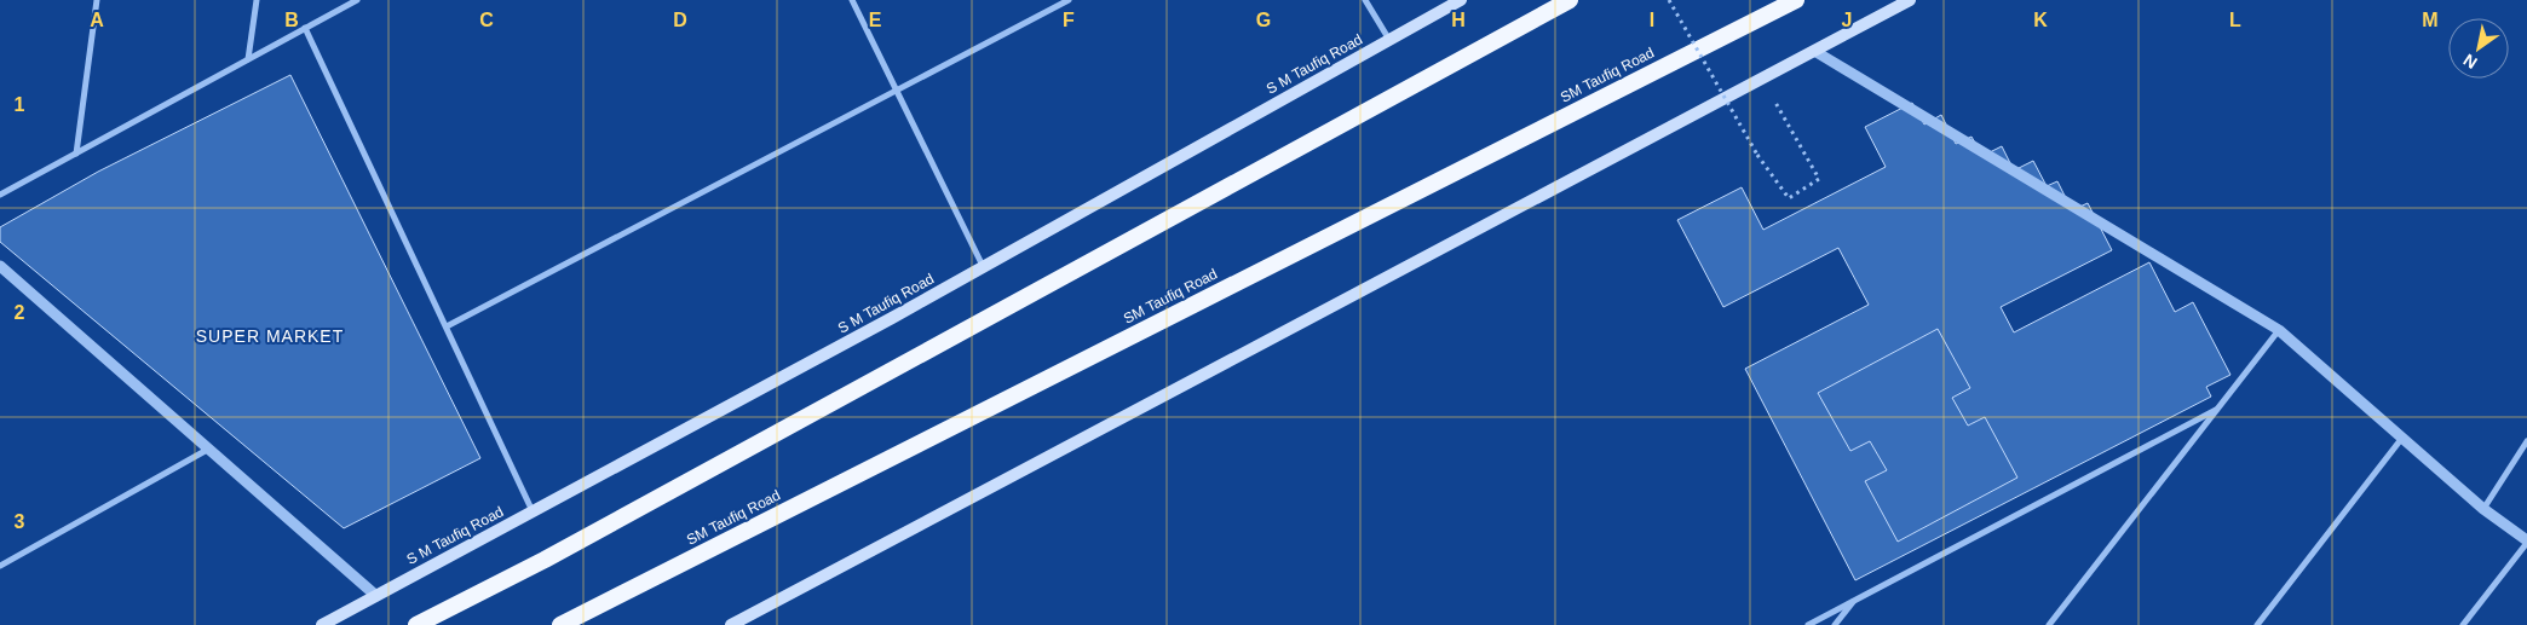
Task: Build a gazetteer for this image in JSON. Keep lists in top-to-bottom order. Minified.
{"streets":{"highway":["SM Taufiq Road"],"main road":["S M Taufiq Road"]},"districts":["SUPER MARKET"],"north":"bottom left","grid":{"columns":["A","B","C","D","E","F","G","H","I","J","K","L","M"],"rows":["1","2","3"]}}
